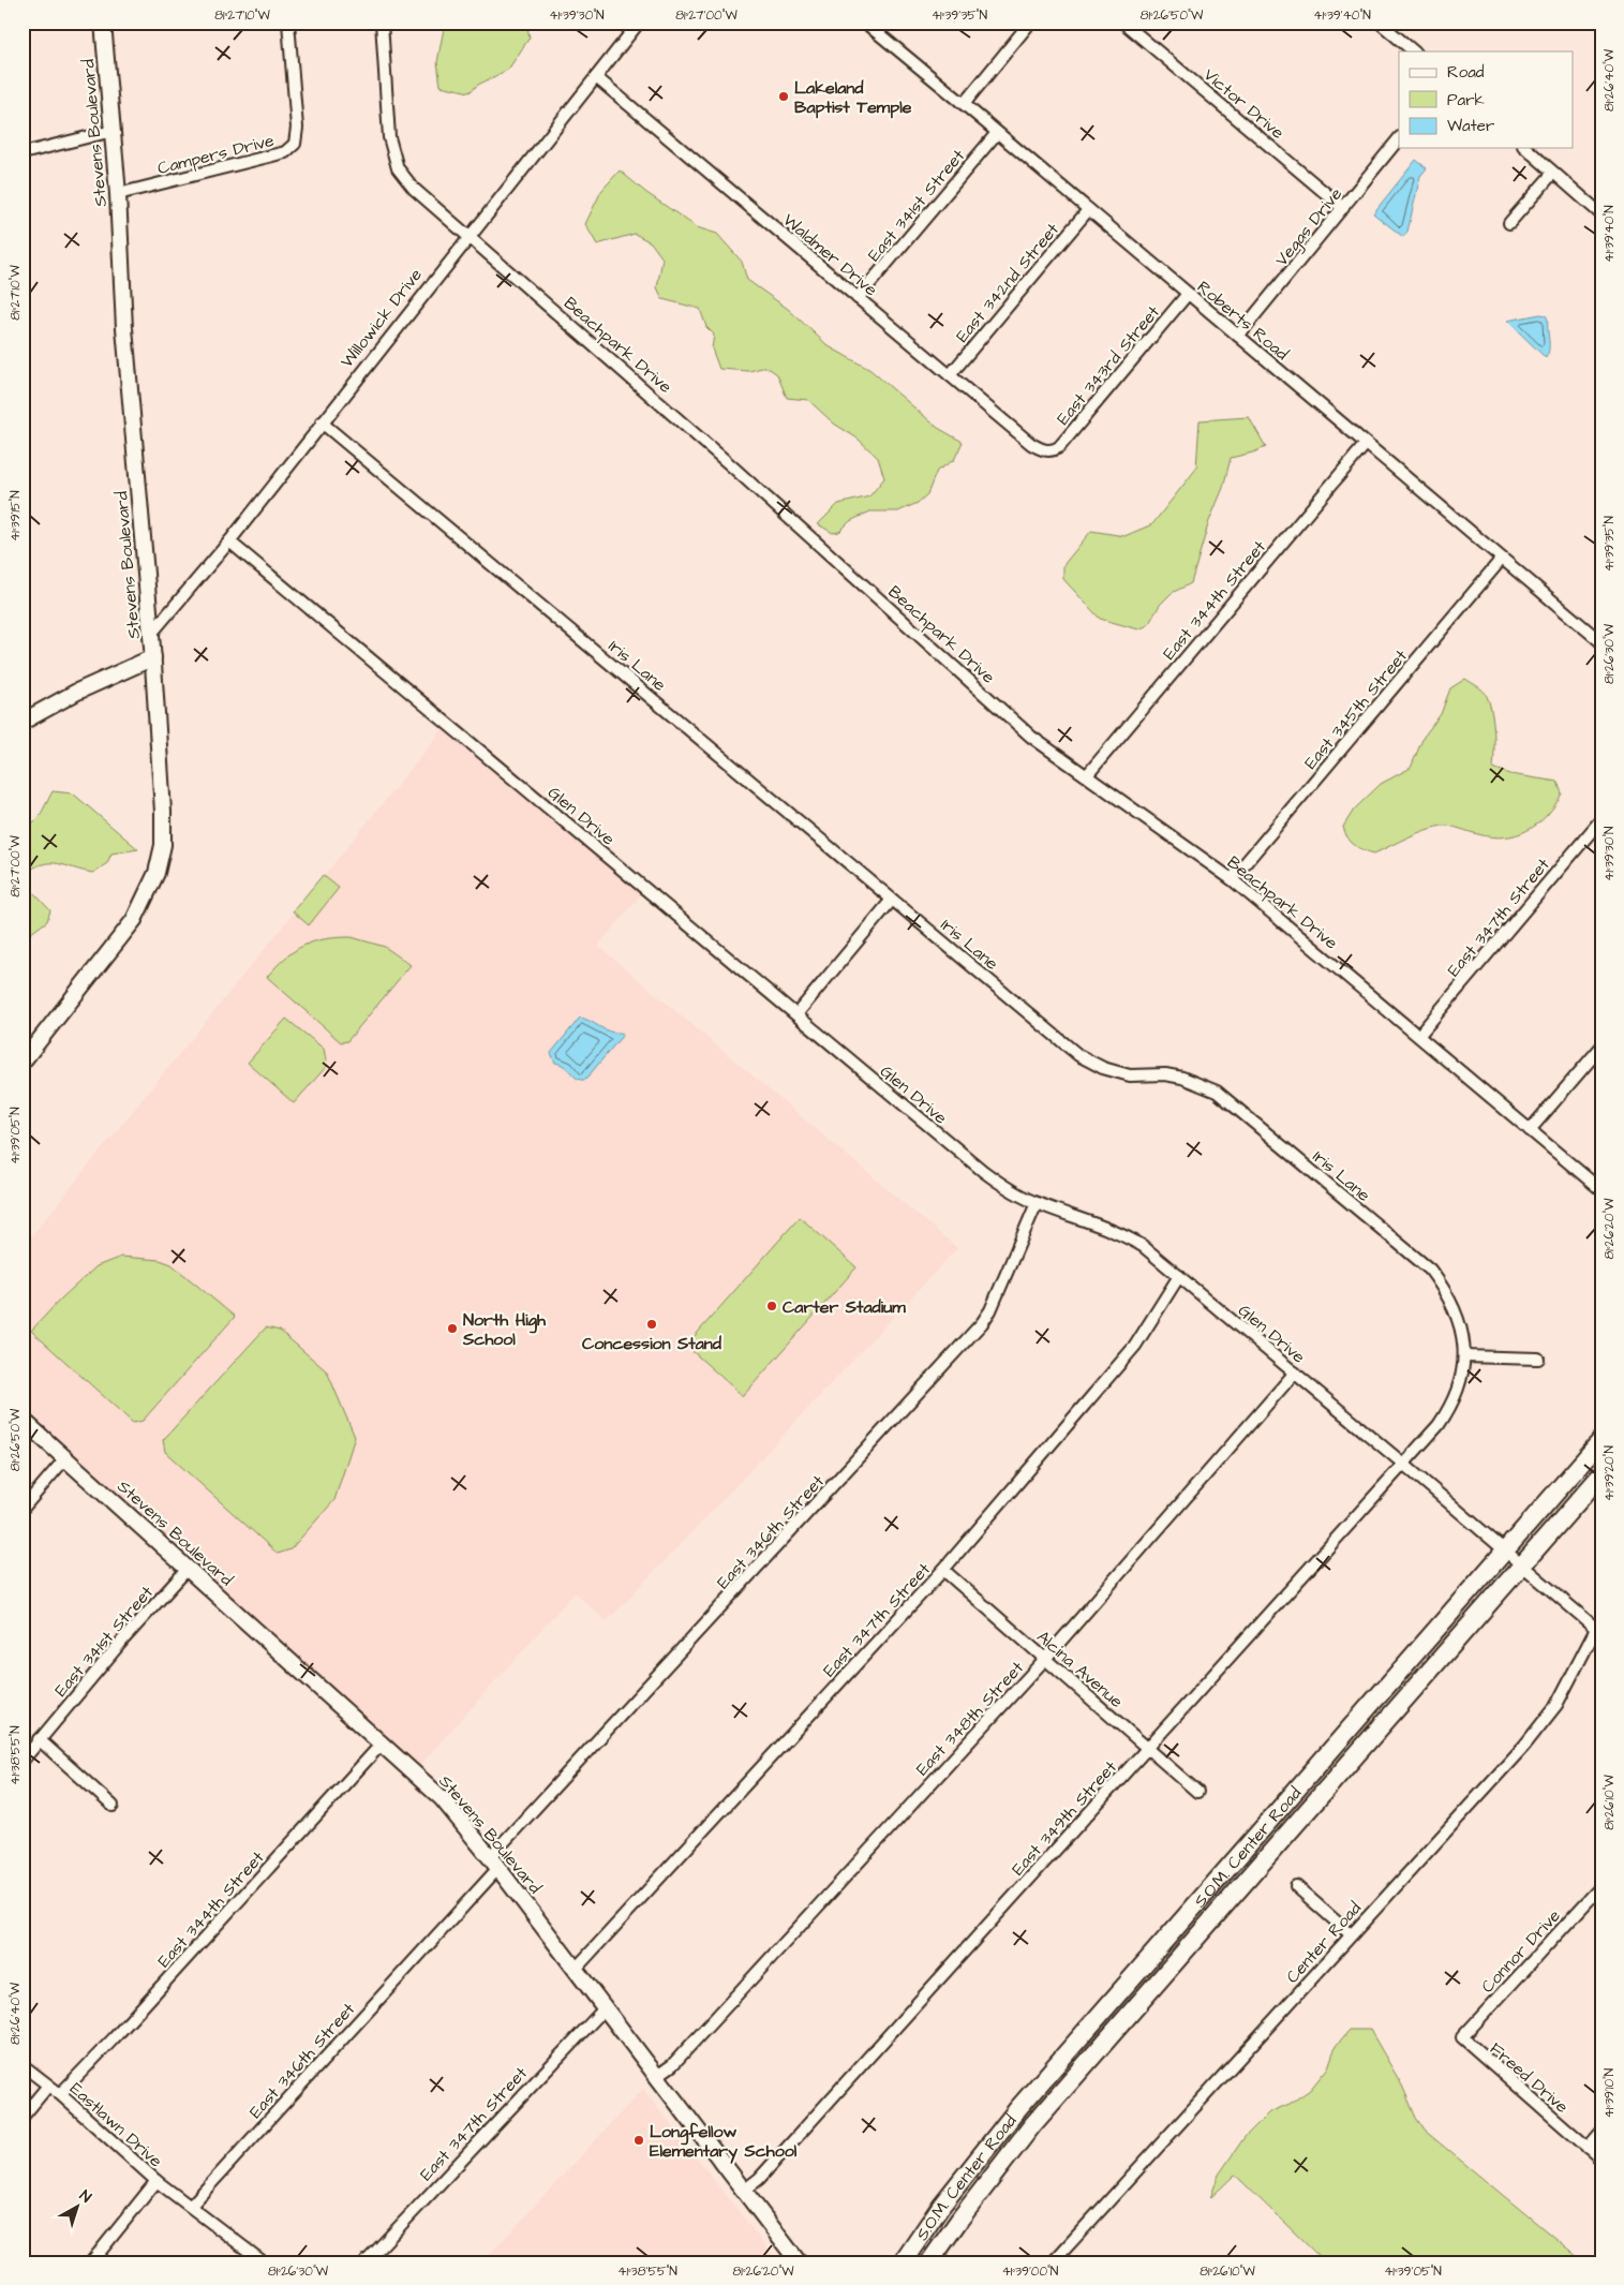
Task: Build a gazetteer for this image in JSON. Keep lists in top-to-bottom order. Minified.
{"streets":{"main road":["S.O.M. Center Road"],"street":["Victor Drive","Stevens Boulevard","Campers Drive","East 341st Street","Vegas Drive","Waldmer Drive","East 342nd Street","Willowick Drive","Roberts Road","Beachpark Drive","East 343rd Street","East 344th Street","Iris Lane","East 345th Street","Glen Drive","East 347th Street","East 346th Street","Alcina Avenue","East 348th Street","East 349th Street","Center Road","Connor Drive","Freed Drive","Eastlawn Drive"]},"crossings":[["Victor Drive","Vegas Drive"],["Stevens Boulevard","Campers Drive"],["Stevens Boulevard","East 341st Street"],["Stevens Boulevard","Willowick Drive"],["Stevens Boulevard","East 344th Street"],["Stevens Boulevard","East 347th Street"],["Stevens Boulevard","East 346th Street"],["Stevens Boulevard","East 348th Street"],["Stevens Boulevard","East 349th Street"],["East 341st Street","Waldmer Drive"],["East 341st Street","Roberts Road"],["Vegas Drive","Roberts Road"],["Waldmer Drive","East 342nd Street"],["Waldmer Drive","Willowick Drive"],["Waldmer Drive","East 343rd Street"],["East 342nd Street","Roberts Road"],["Willowick Drive","Beachpark Drive"],["Willowick Drive","Iris Lane"],["Willowick Drive","Glen Drive"],["Roberts Road","East 343rd Street"],["Roberts Road","East 344th Street"],["Roberts Road","East 345th Street"],["Beachpark Drive","East 344th Street"],["Beachpark Drive","East 345th Street"],["Beachpark Drive","East 347th Street"],["East 344th Street","Eastlawn Drive"],["Iris Lane","Glen Drive"],["Iris Lane","East 349th Street"],["Glen Drive","East 347th Street"],["Glen Drive","East 346th Street"],["Glen Drive","East 348th Street"],["Glen Drive","East 349th Street"],["Glen Drive","S.O.M. Center Road"],["Glen Drive","Center Road"],["East 347th Street","Alcina Avenue"],["East 346th Street","Eastlawn Drive"],["Alcina Avenue","East 348th Street"],["Alcina Avenue","East 349th Street"],["Connor Drive","Freed Drive"]],"places":["Lakeland Baptist Temple","Carter Stadium","Concession Stand","North High School","Longfellow Elementary School"],"legend":["Road","Park","Water"],"north":"top right","coordinates":["81°27'10\"W","41°39'30\"N","81°27'00\"W","41°39'35\"N","81°26'50\"W","41°39'40\"N","81°26'40\"W","41°39'15\"N","81°26'30\"W","41°39'05\"N","81°26'20\"W","41°39'20\"N","41°38'55\"N","81°26'10\"W","41°39'10\"N","41°39'00\"N"]}
